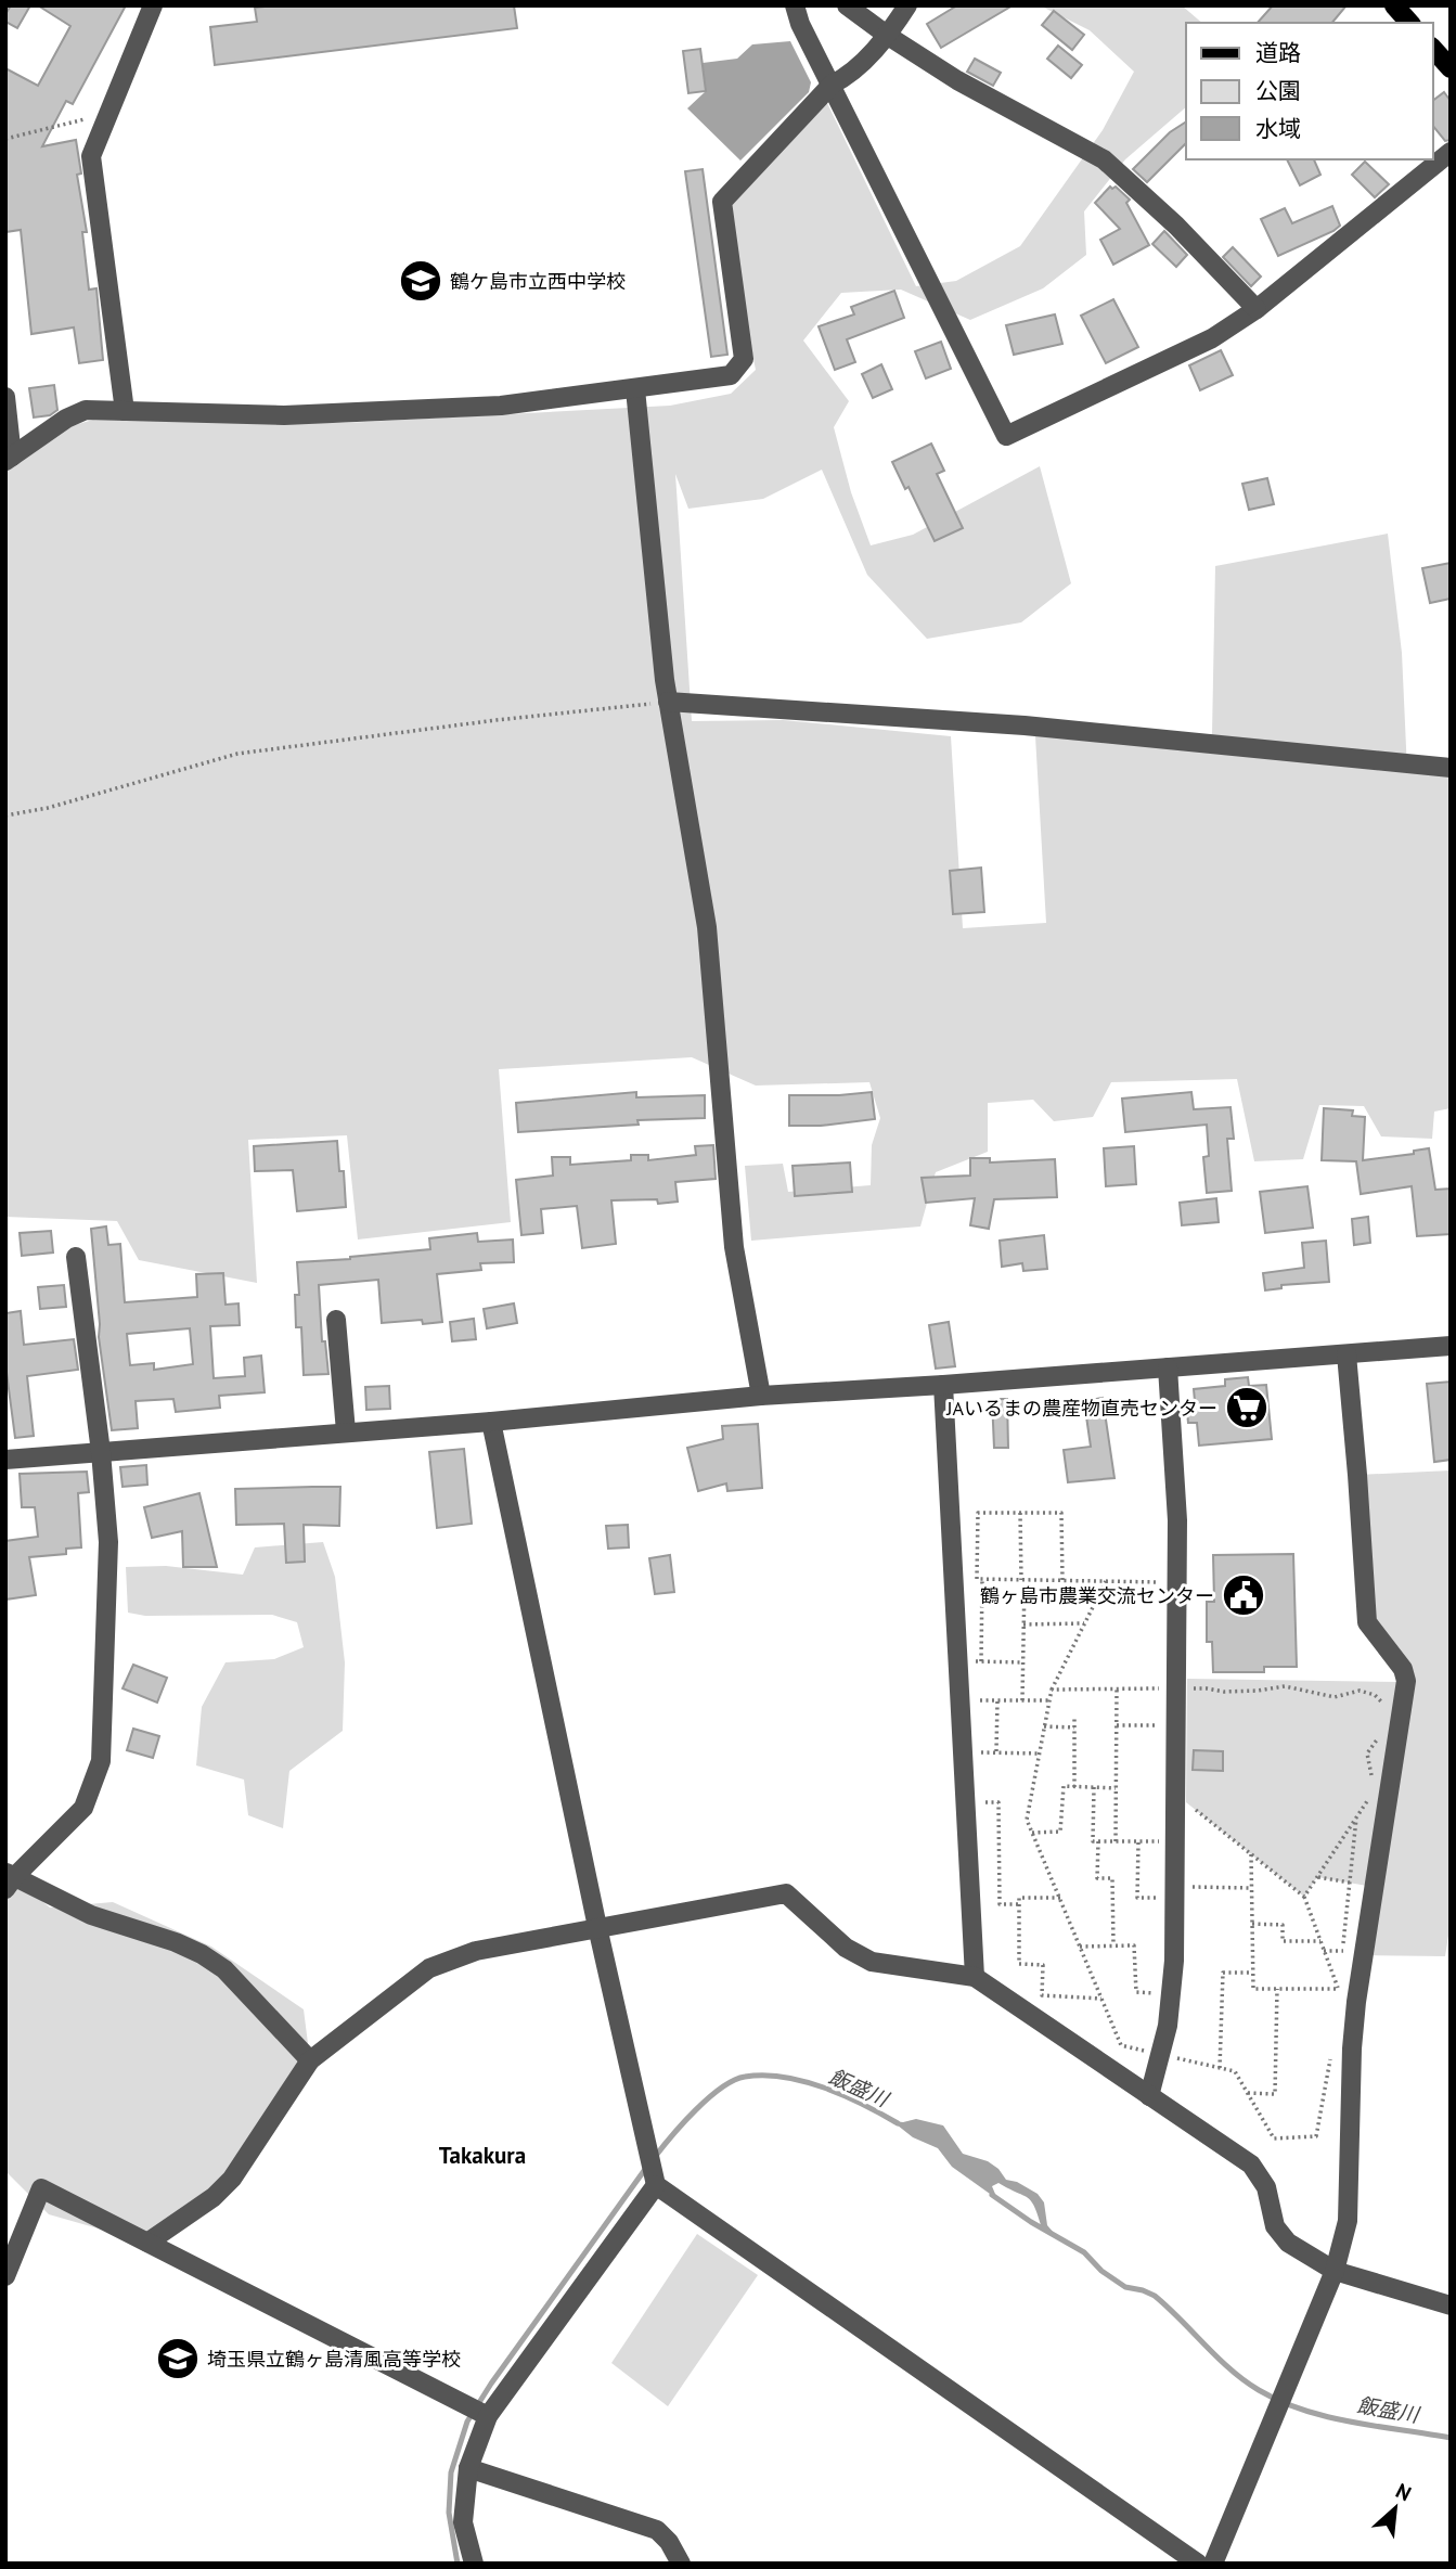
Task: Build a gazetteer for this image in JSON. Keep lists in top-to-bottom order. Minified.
{"districts":["Takakura"],"water":["飯盛川"],"places":{"school or university":["鶴ケ島市立西中学校","埼玉県立鶴ヶ島清風高等学校"],"supermarket":["JAいるまの農産物直売センター"],"public building":["鶴ヶ島市農業交流センター"]},"legend":["道路","公園","水域"],"north":"top right"}
